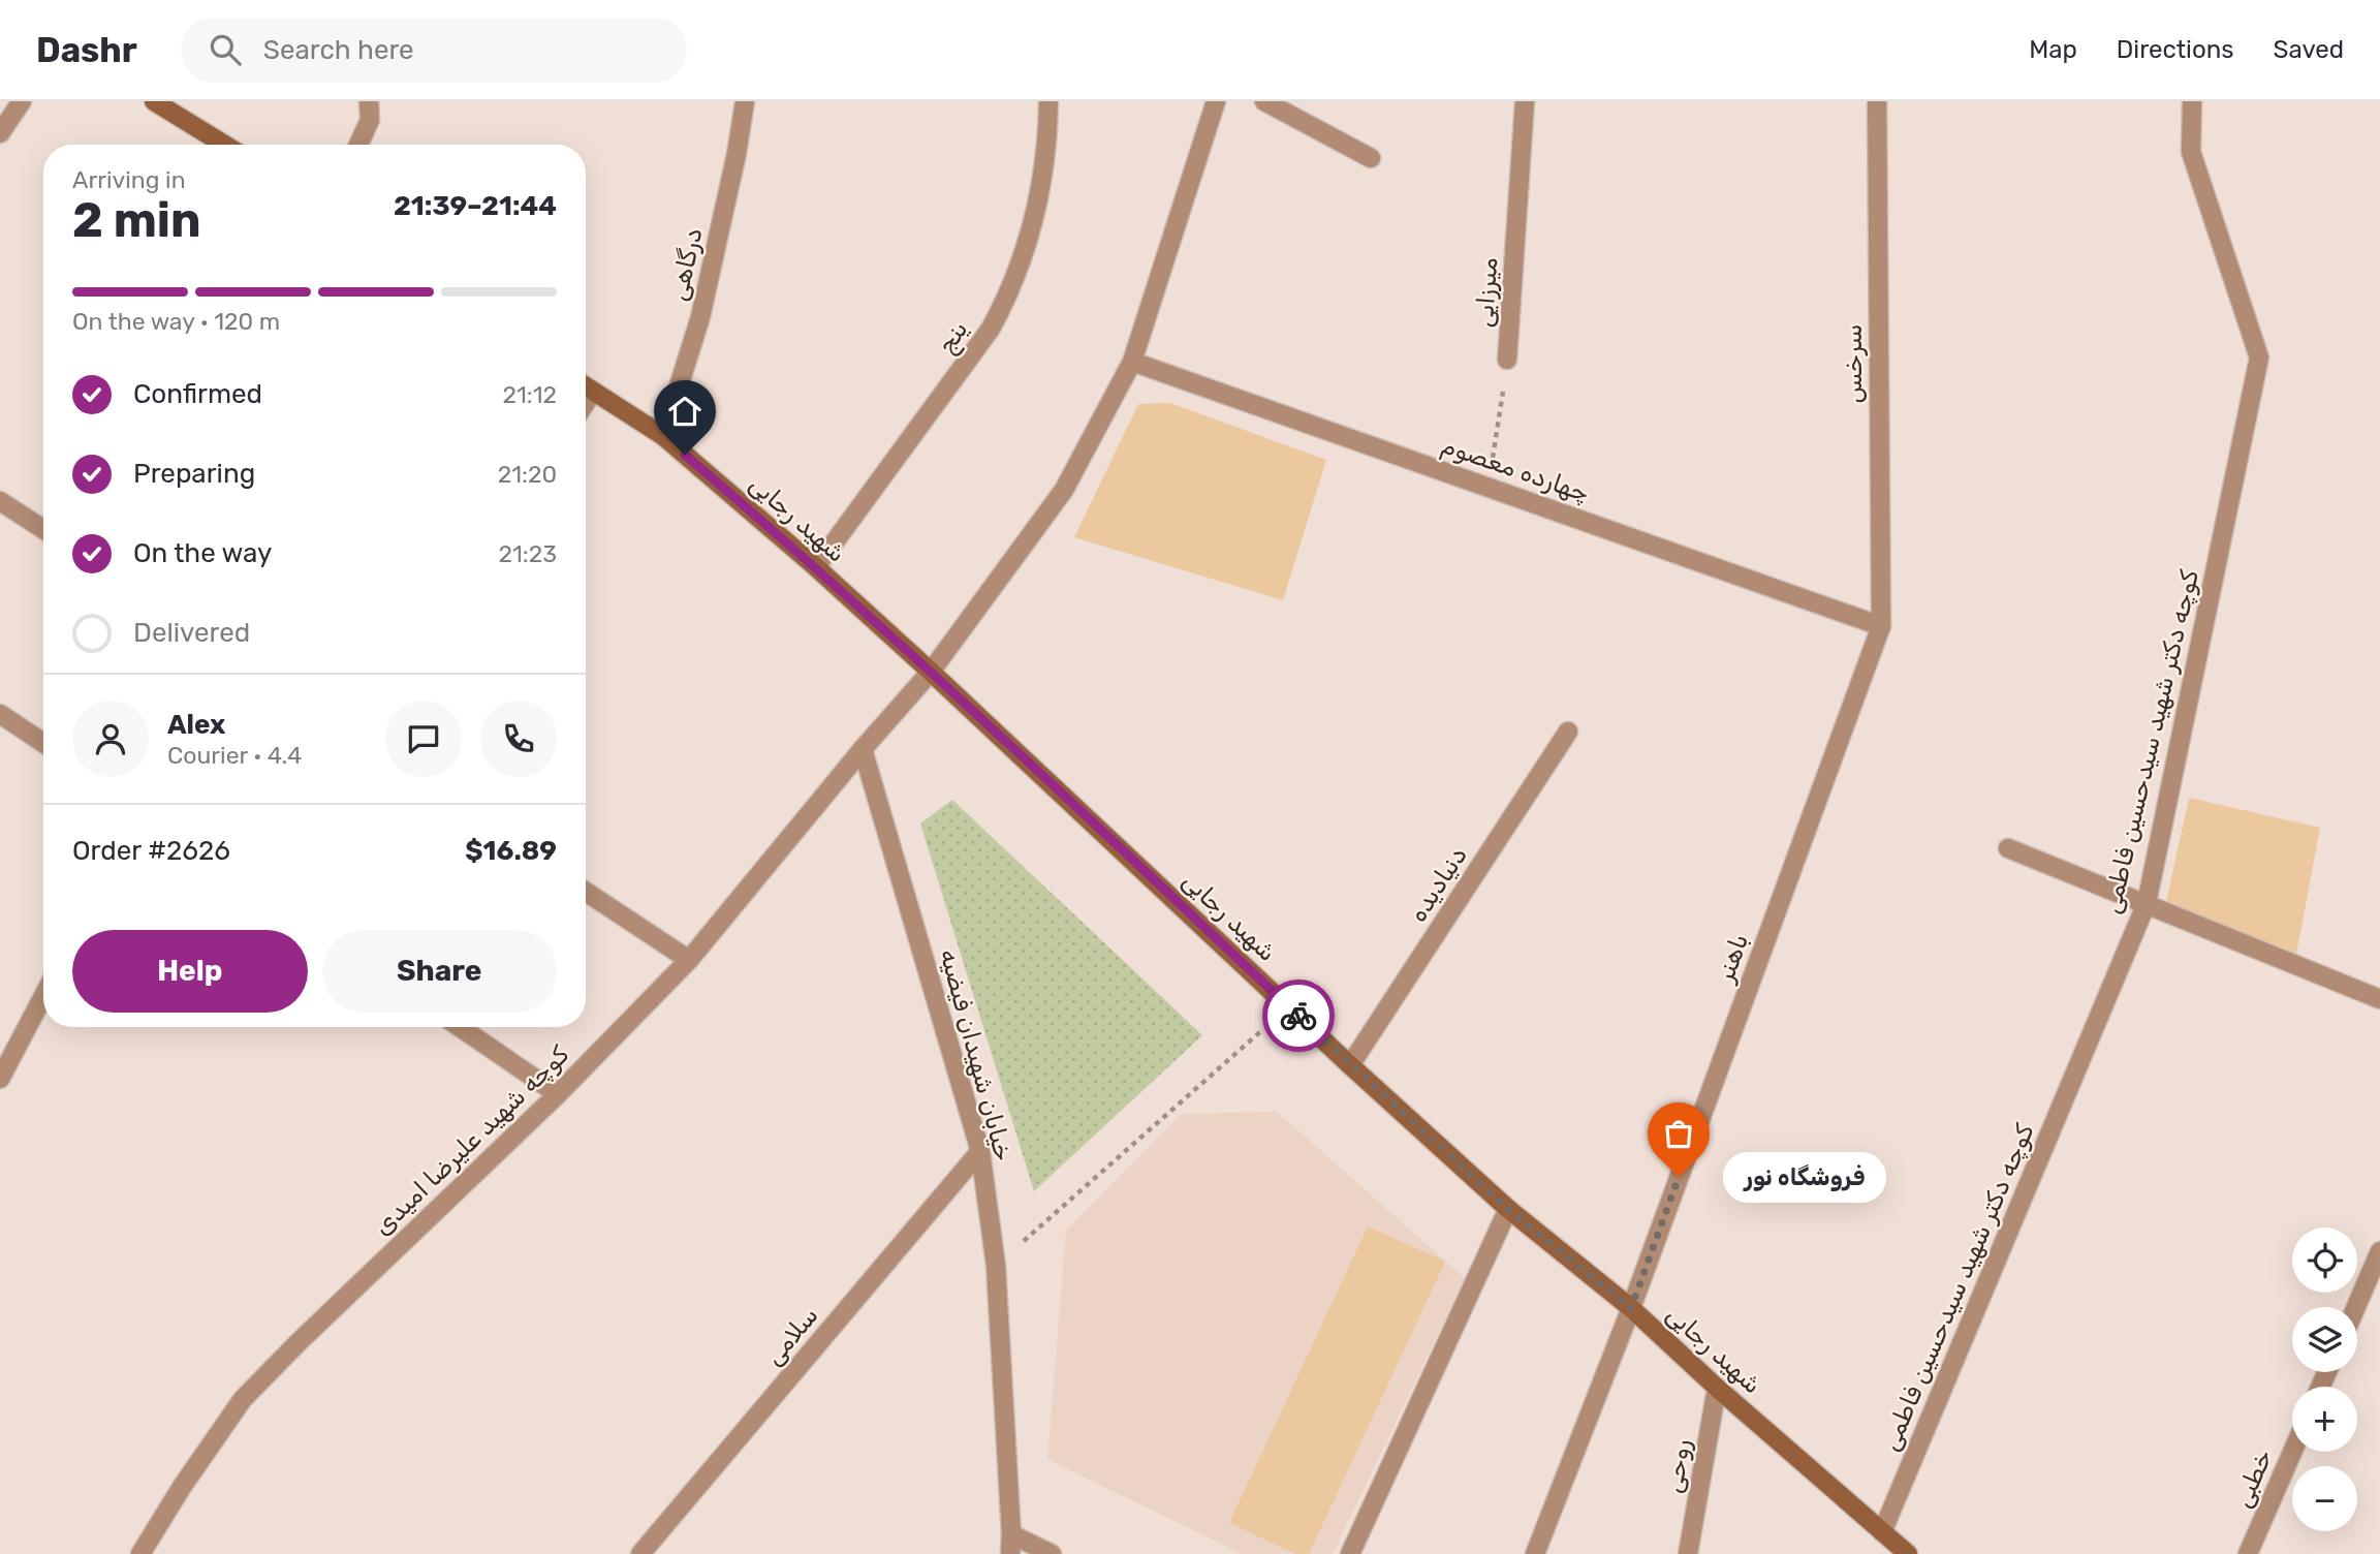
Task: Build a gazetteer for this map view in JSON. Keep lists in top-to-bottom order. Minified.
{"streets":{"street":["درگاهی","میرزایی","ینج","سرخس","چهارده معصوم","شهید رجایی","کوچه دکتر شهید سیدحسین فاطمی","دنیادیده","باهنر","خیابان شهیدان فیضیه","کوچه شهید علیرضا امیدی","سلامی","روحی","خطبی"]},"crossings":[["درگاهی","شهید رجایی"],["میرزایی","چهارده معصوم"],["ینج","شهید رجایی"],["سرخس","چهارده معصوم"],["سرخس","باهنر"],["چهارده معصوم","باهنر"],["چهارده معصوم","کوچه شهید علیرضا امیدی"],["شهید رجایی","کوچه دکتر شهید سیدحسین فاطمی"],["شهید رجایی","دنیادیده"],["شهید رجایی","باهنر"],["شهید رجایی","کوچه شهید علیرضا امیدی"],["شهید رجایی","روحی"],["خیابان شهیدان فیضیه","کوچه شهید علیرضا امیدی"],["خیابان شهیدان فیضیه","سلامی"]],"places":["فروشگاه نور"],"page":{"header":"Dashr","search":"Search here","nav":["Map","Directions","Saved"],"heading":["2 min","Arriving in","21:39–21:44"],"panel":["Alex","Courier · 4.4","Order #2626","$16.89"],"bar":"On the way · 120 m","list":[["Confirmed","21:12"],["Preparing","21:20"],["On the way","21:23"],"Delivered"],"buttons":["Help","Share"],"bubble":"فروشگاه نور","map_buttons":["+","−"]}}
